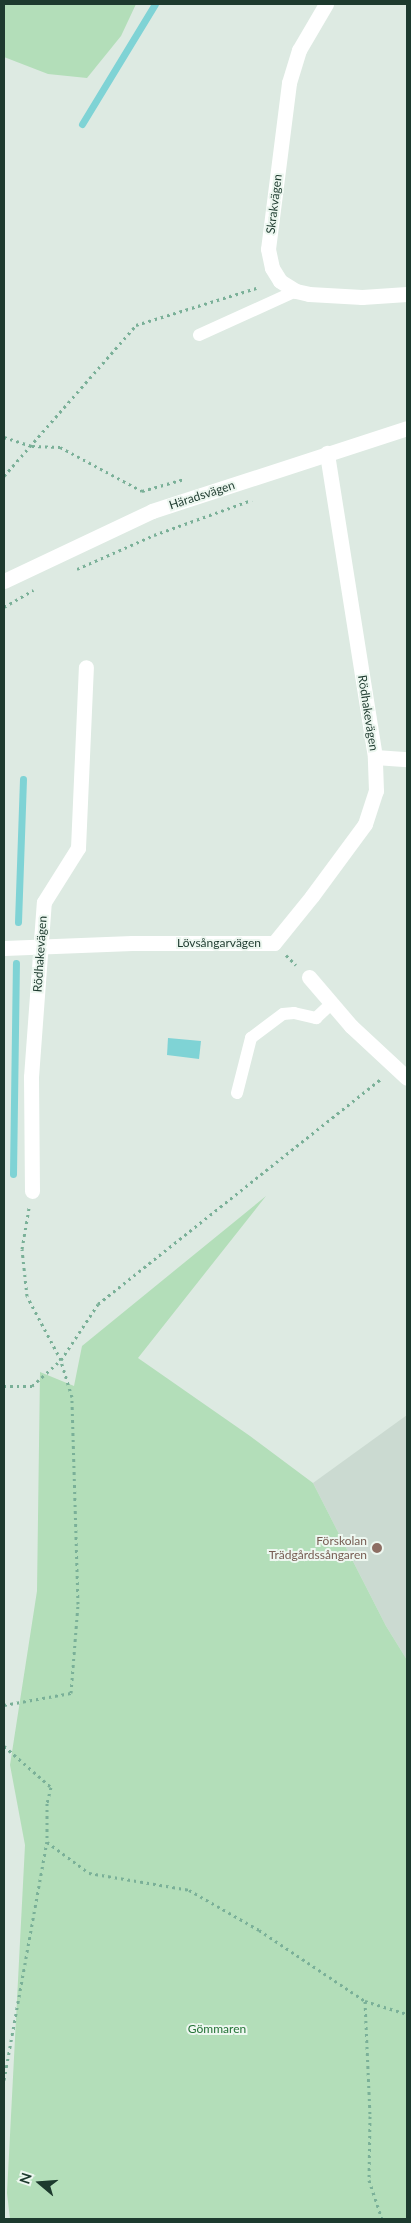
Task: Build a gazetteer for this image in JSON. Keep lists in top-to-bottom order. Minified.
{"streets":{"street":["Skrakvägen","Häradsvägen","Rödhakevägen","Lövsångarvägen"]},"crossings":[["Häradsvägen","Rödhakevägen"],["Rödhakevägen","Lövsångarvägen"]],"parks":["Gömmaren"],"places":["Förskolan Trädgårdssångaren"],"north":"left"}
